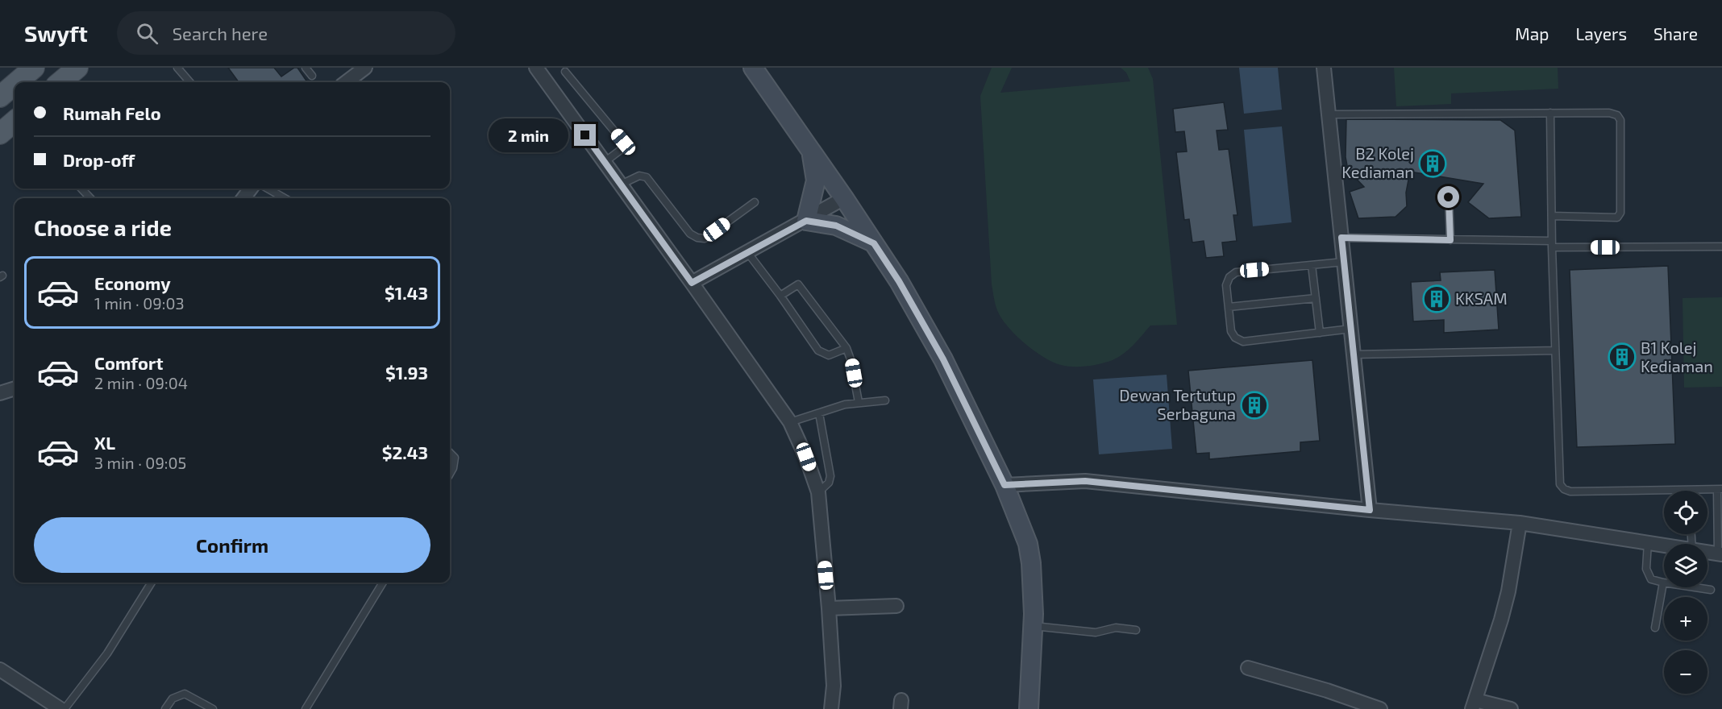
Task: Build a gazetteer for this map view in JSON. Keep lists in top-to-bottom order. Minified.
{"places":{"building":["B2 Kolej Kediaman","KKSAM","B1 Kolej Kediaman","Dewan Tertutup Serbaguna"]},"page":{"header":"Swyft","search":"Search here","nav":["Map","Layers","Share"],"banner":["Rumah Felo","Drop-off"],"bubble":"2 min","heading":"Choose a ride","list":[{"name":"Economy","note":"1 min · 09:03","value":"$1.43"},{"name":"Comfort","note":"2 min · 09:04","value":"$1.93"},{"name":"XL","note":"3 min · 09:05","value":"$2.43"}],"map_buttons":["+","−"],"buttons":"Confirm"}}
